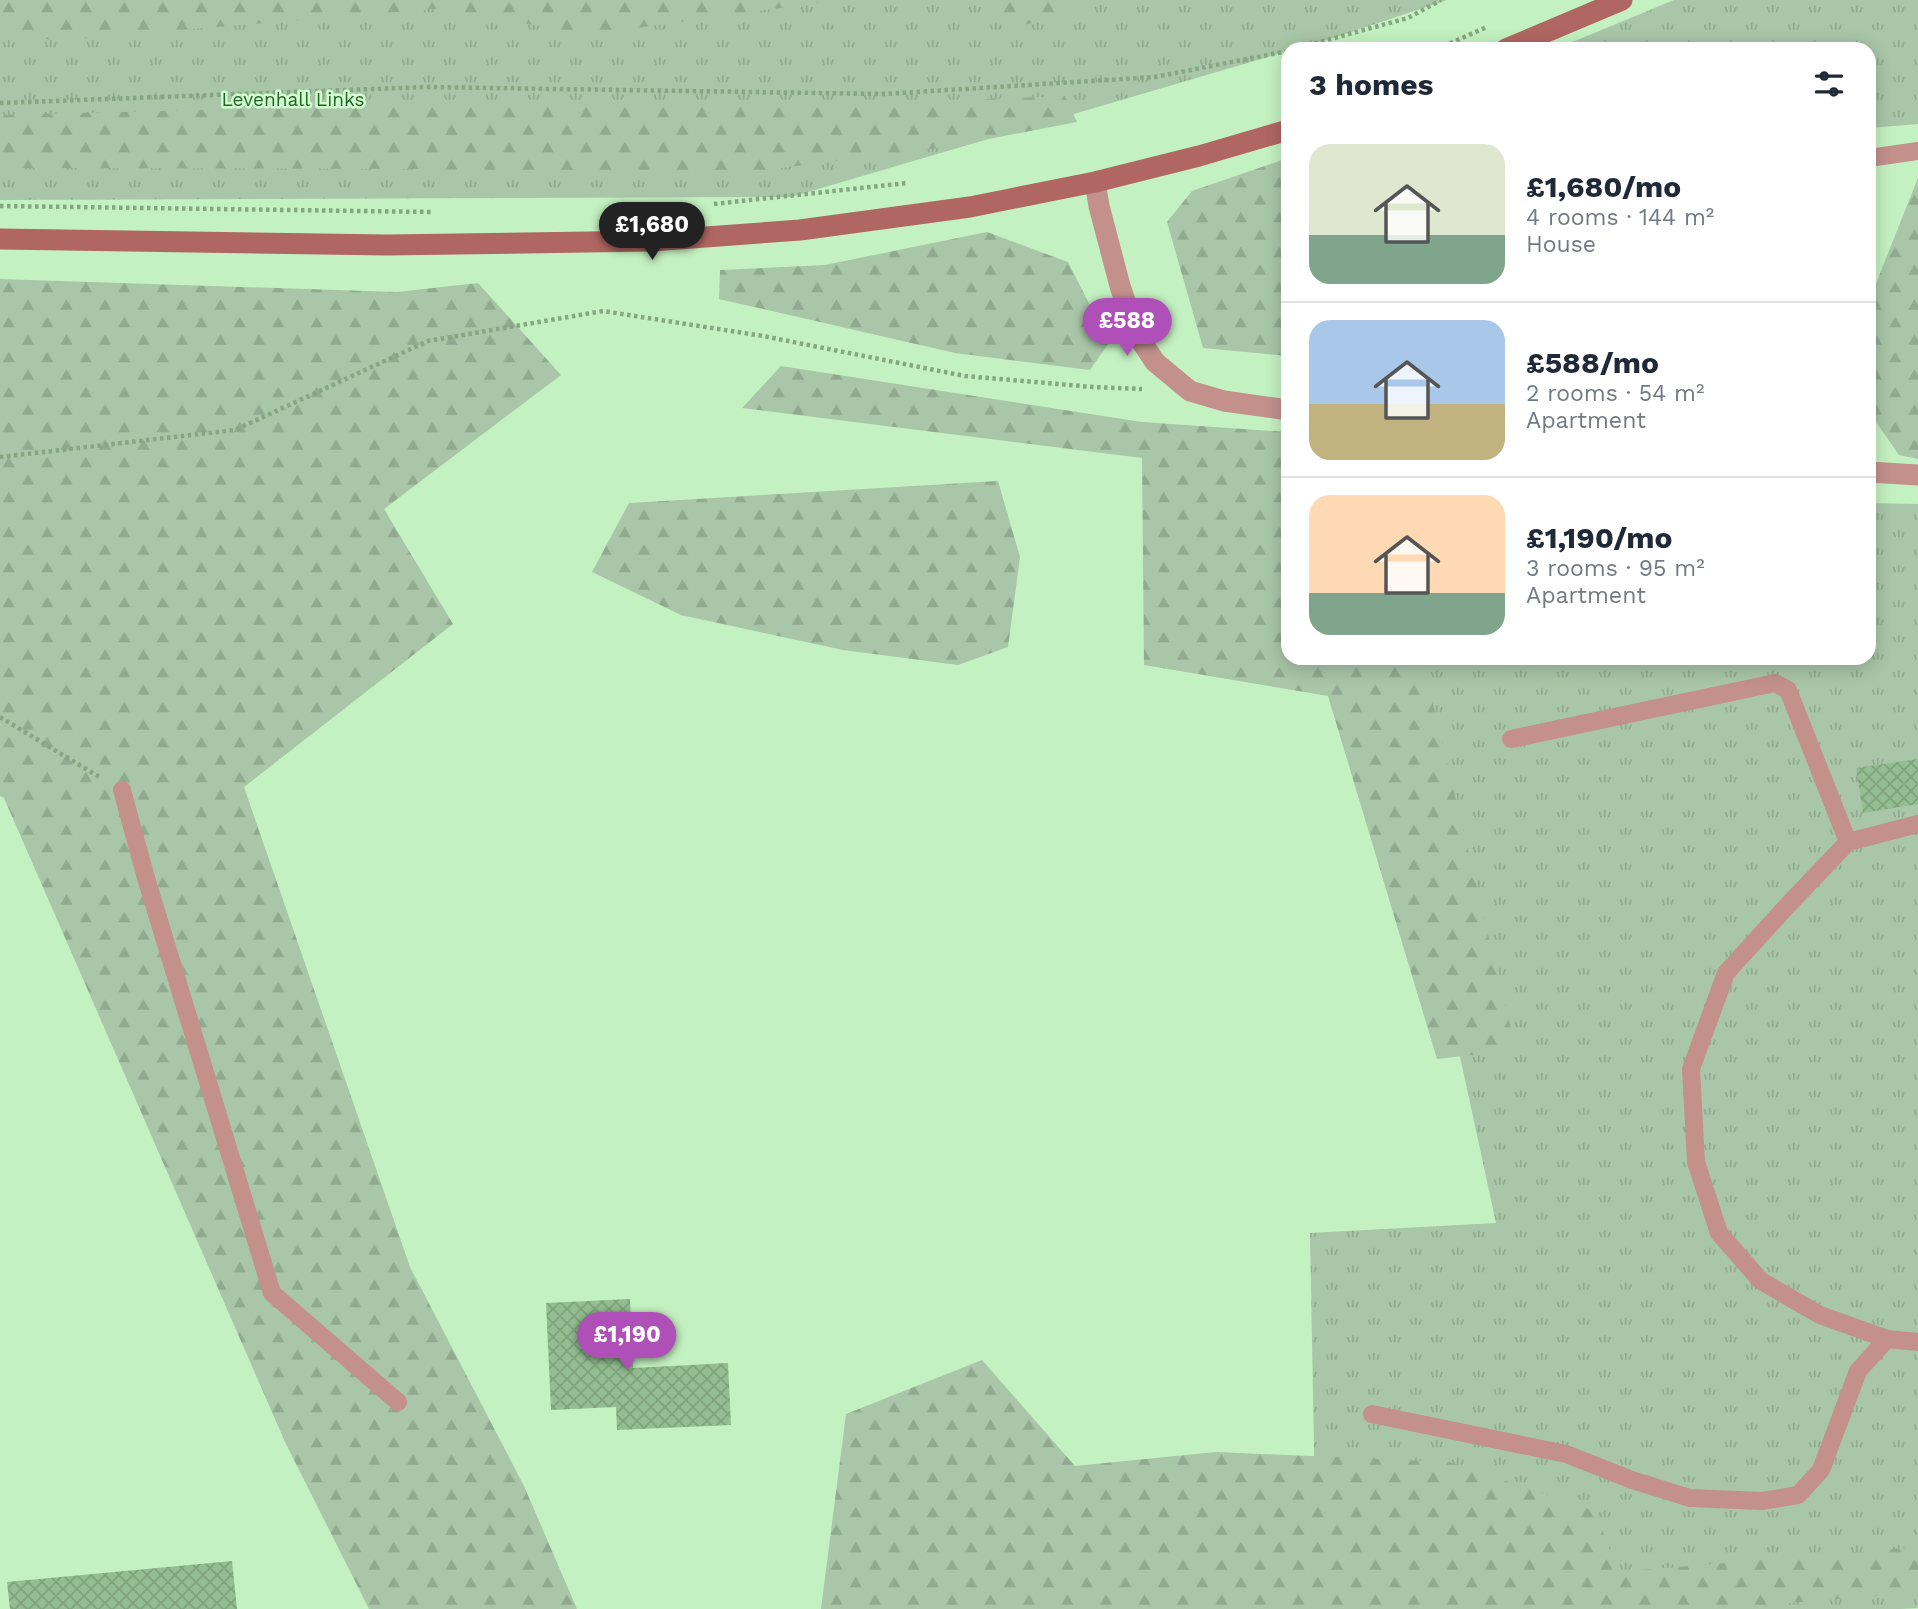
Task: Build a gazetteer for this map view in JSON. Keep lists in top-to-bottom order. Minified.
{"parks":["Levenhall Links"],"page":{"heading":"3 homes","list":[{"name":"£1,680/mo","note":"4 rooms · 144 m² · House"},{"name":"£588/mo","note":"2 rooms · 54 m² · Apartment"},{"name":"£1,190/mo","note":"3 rooms · 95 m² · Apartment"}],"price":["£1,680","£588","£1,190"]}}
